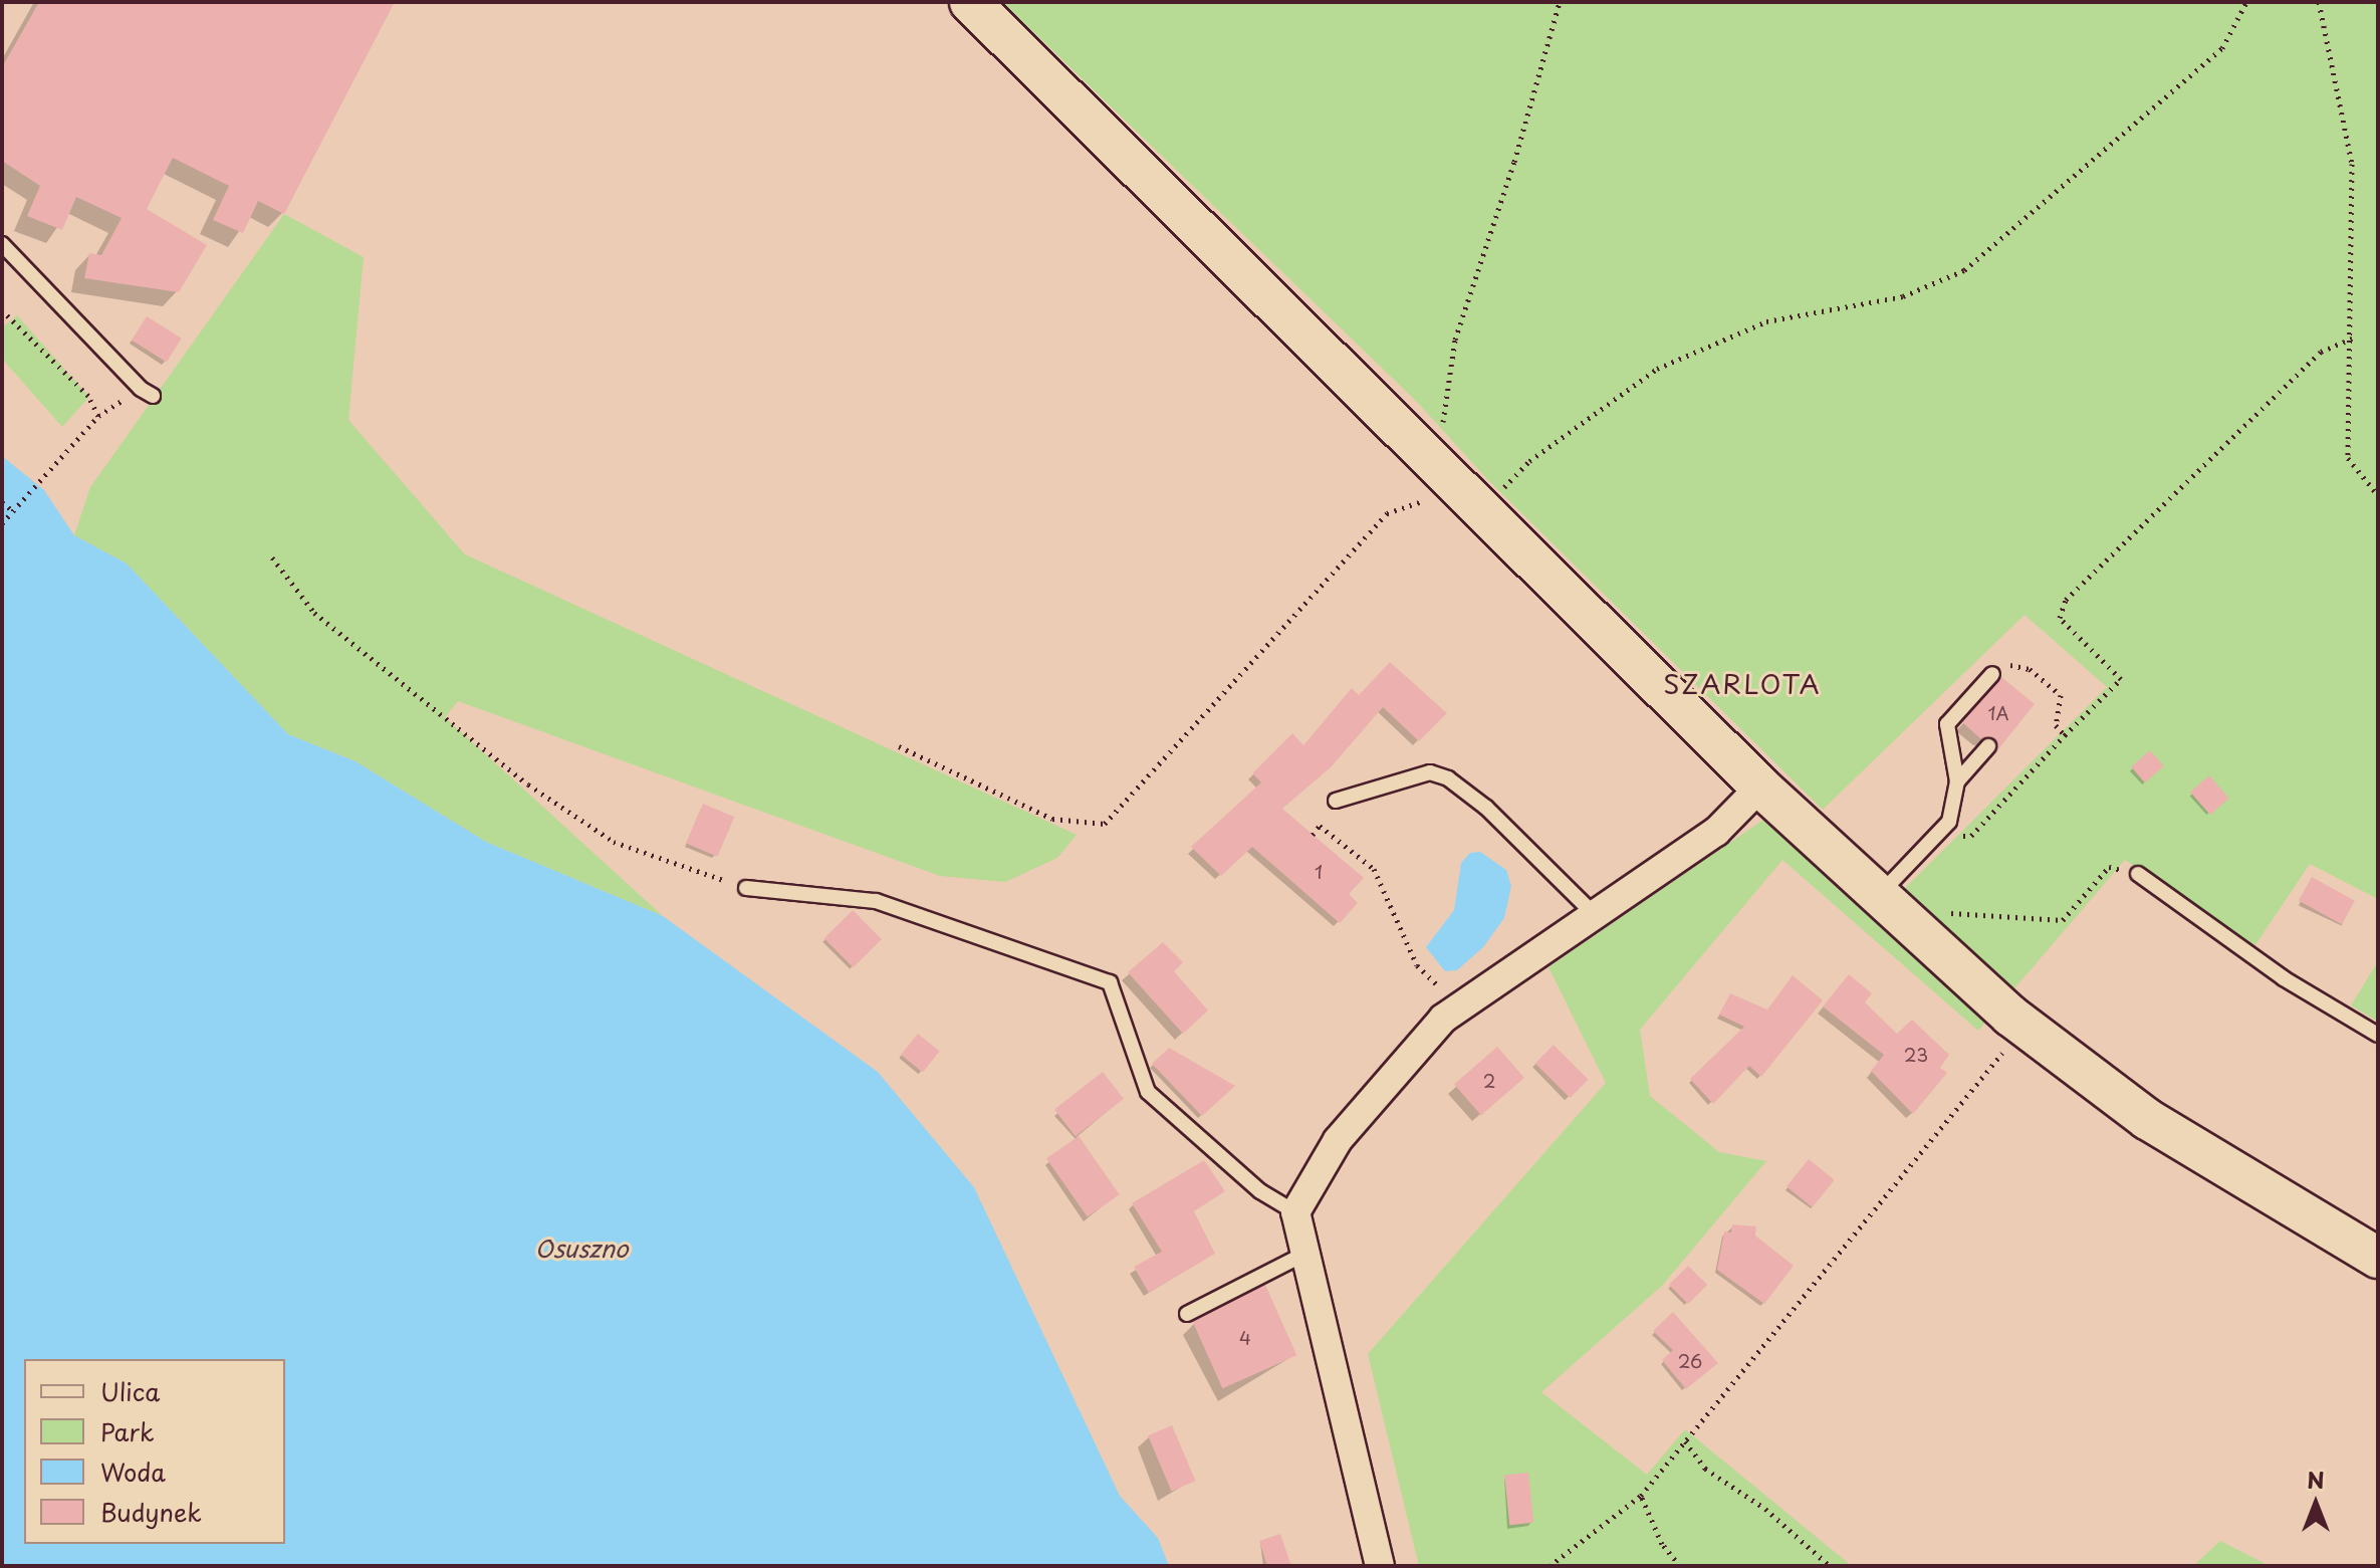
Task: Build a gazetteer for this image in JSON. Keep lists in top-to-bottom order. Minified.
{"districts":["SZARLOTA"],"water":["Osuszno"],"house_numbers":["1A","1","23","2","4","26"],"legend":["Ulica","Park","Woda","Budynek"],"north":"top"}
